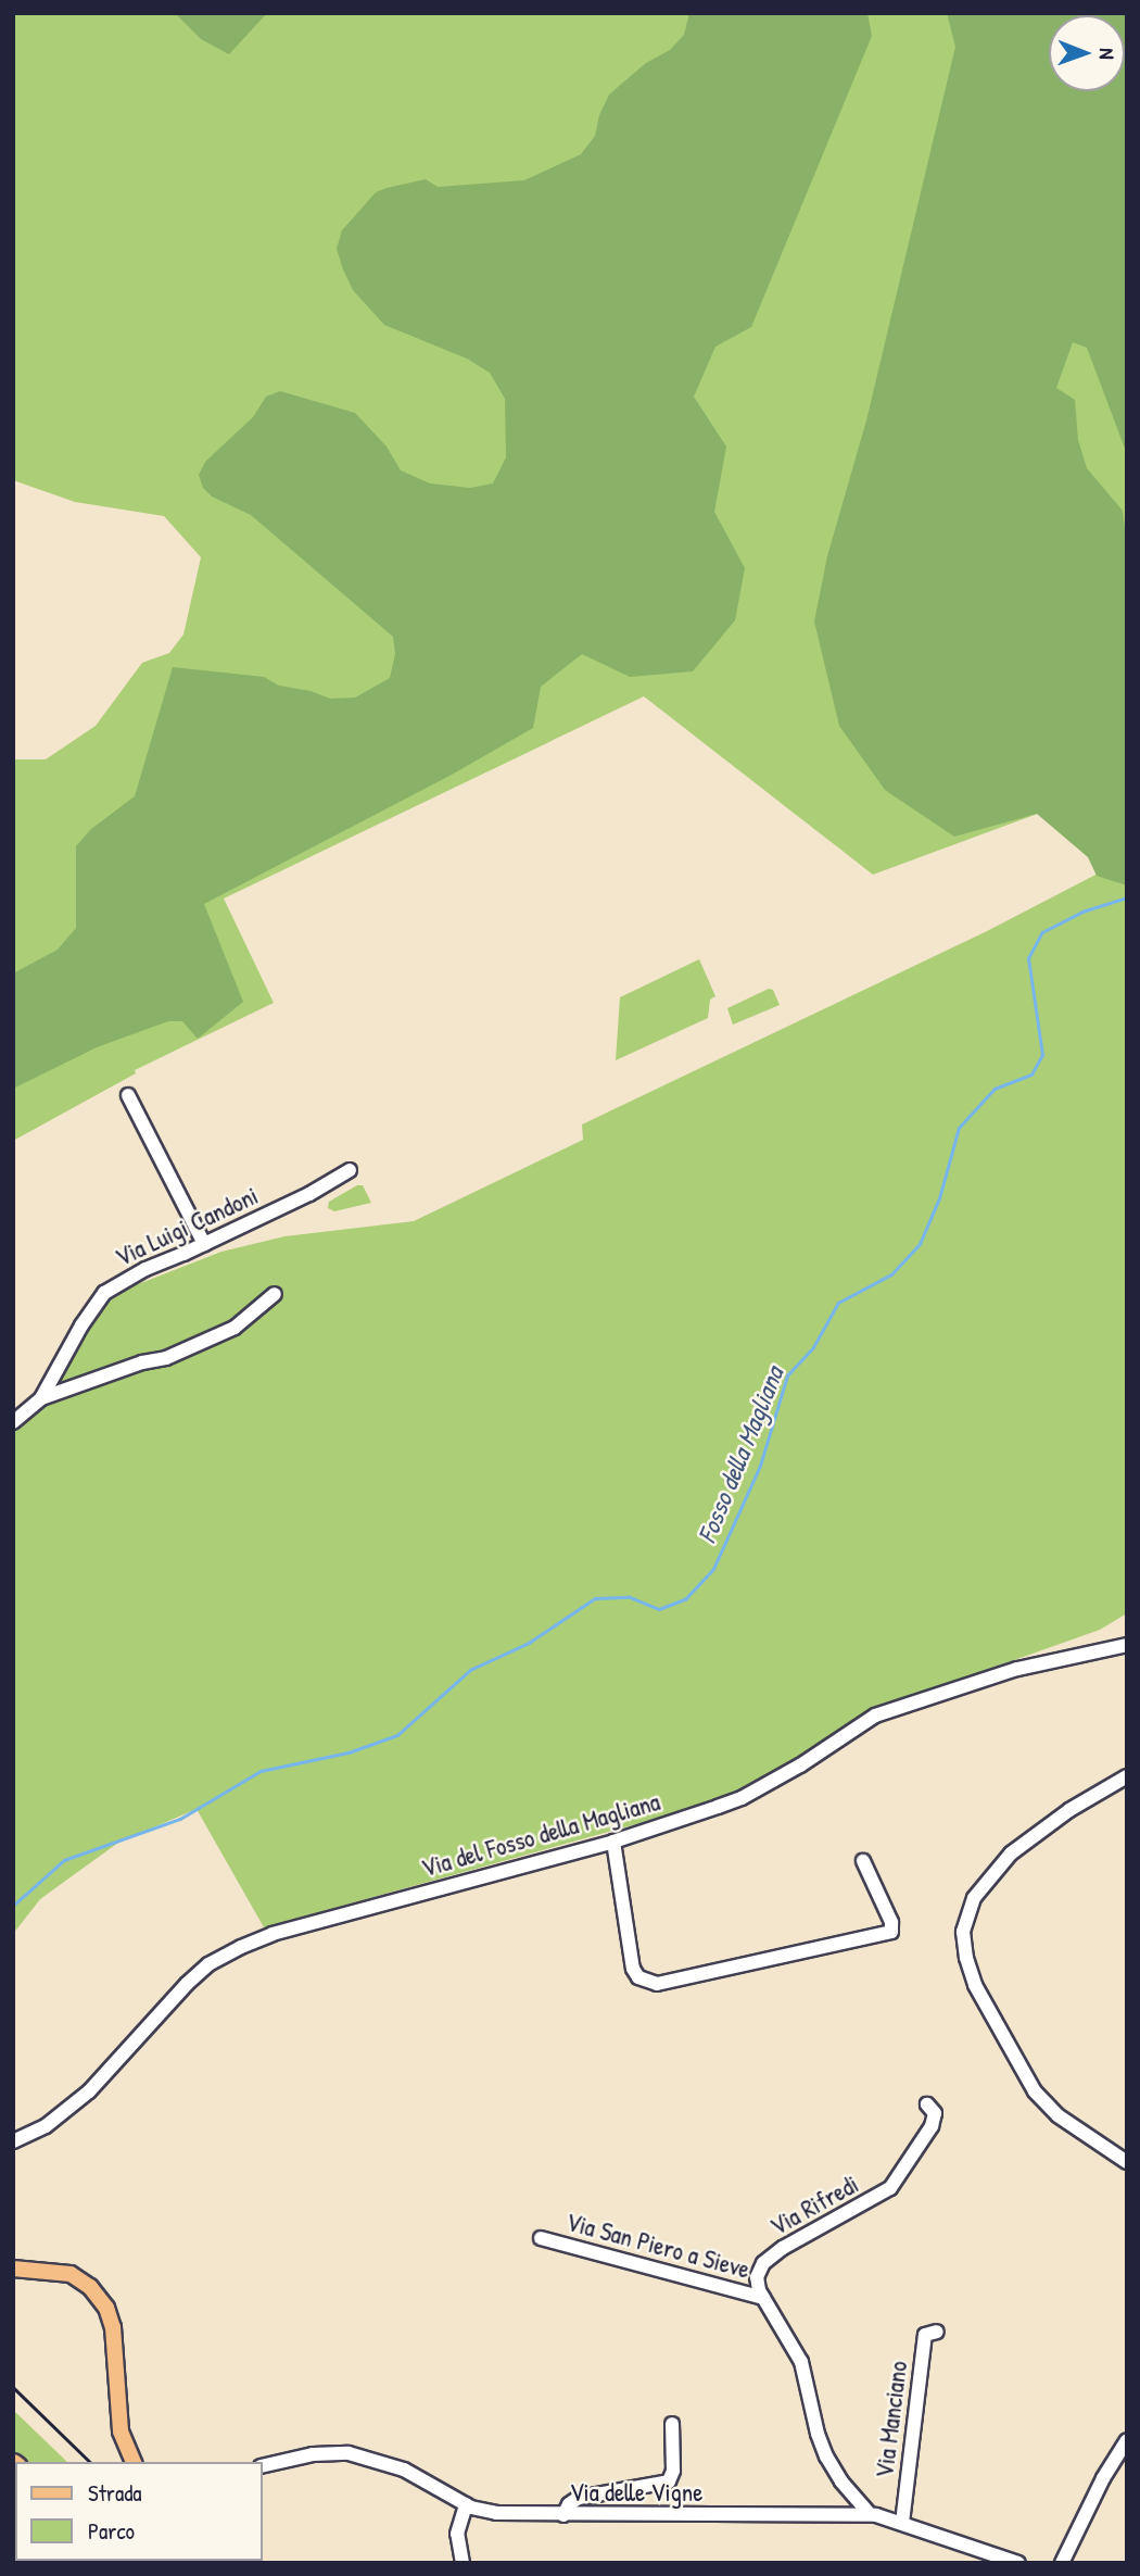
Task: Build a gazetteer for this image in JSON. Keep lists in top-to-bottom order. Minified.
{"streets":{"street":["Via Luigi Candoni","Via del Fosso della Magliana","Via Rifredi","Via San Piero a Sieve","Via Manciano","Via delle Vigne"]},"crossings":[["Via Rifredi","Via San Piero a Sieve"],["Via Manciano","Via delle Vigne"]],"water":["Fosso della Magliana"],"legend":["Strada","Parco"],"north":"right"}
